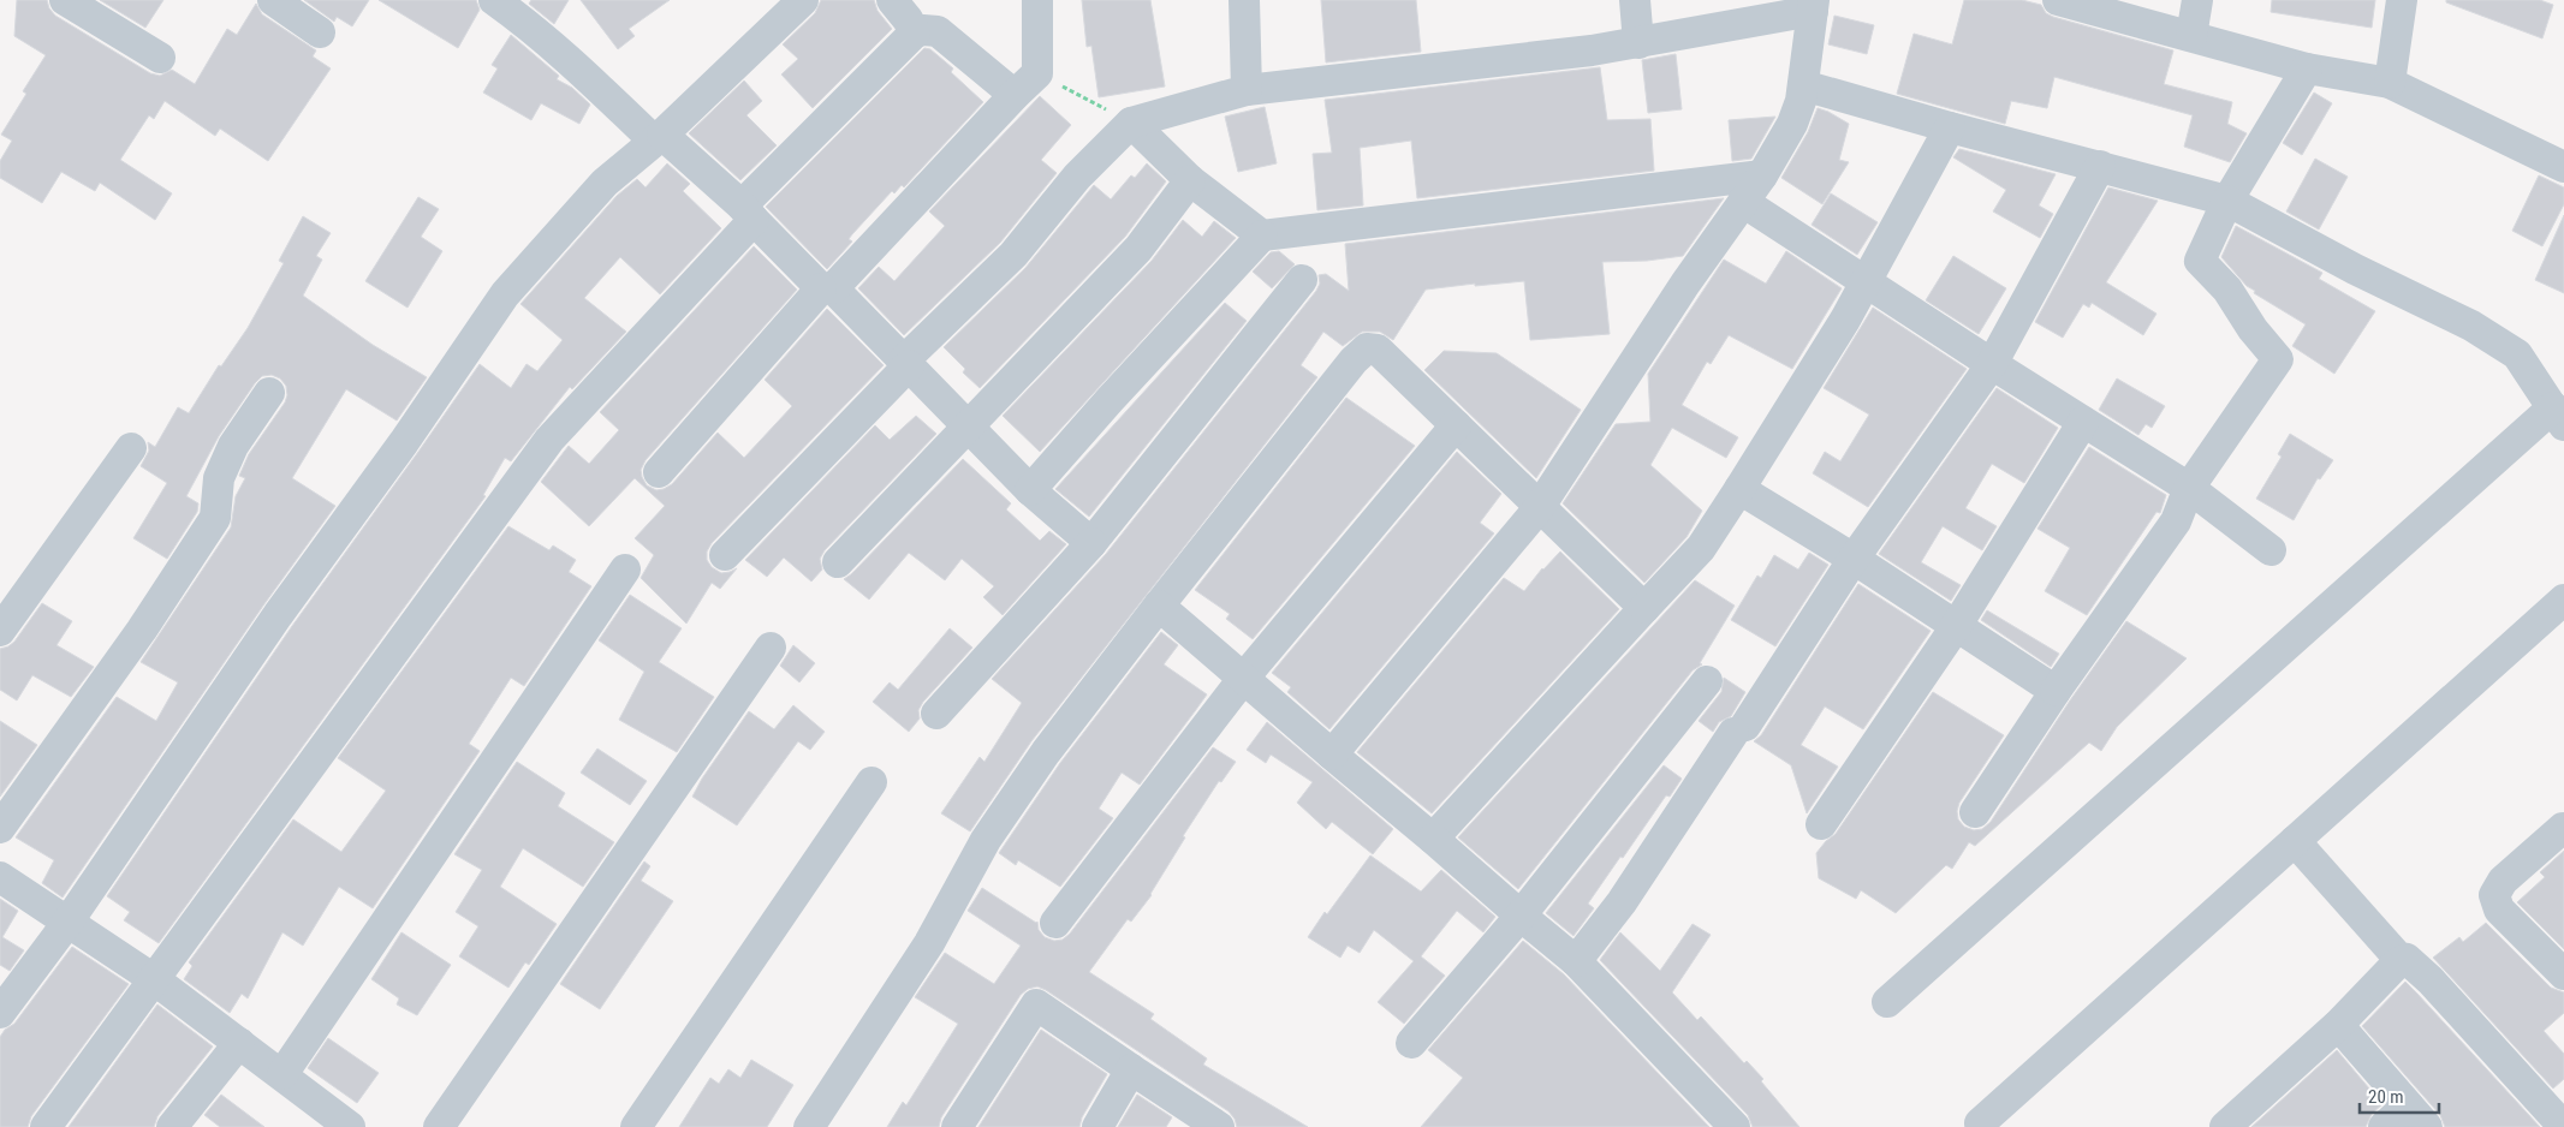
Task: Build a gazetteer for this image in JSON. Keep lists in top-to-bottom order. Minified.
{"scale_bar":"20 m"}
